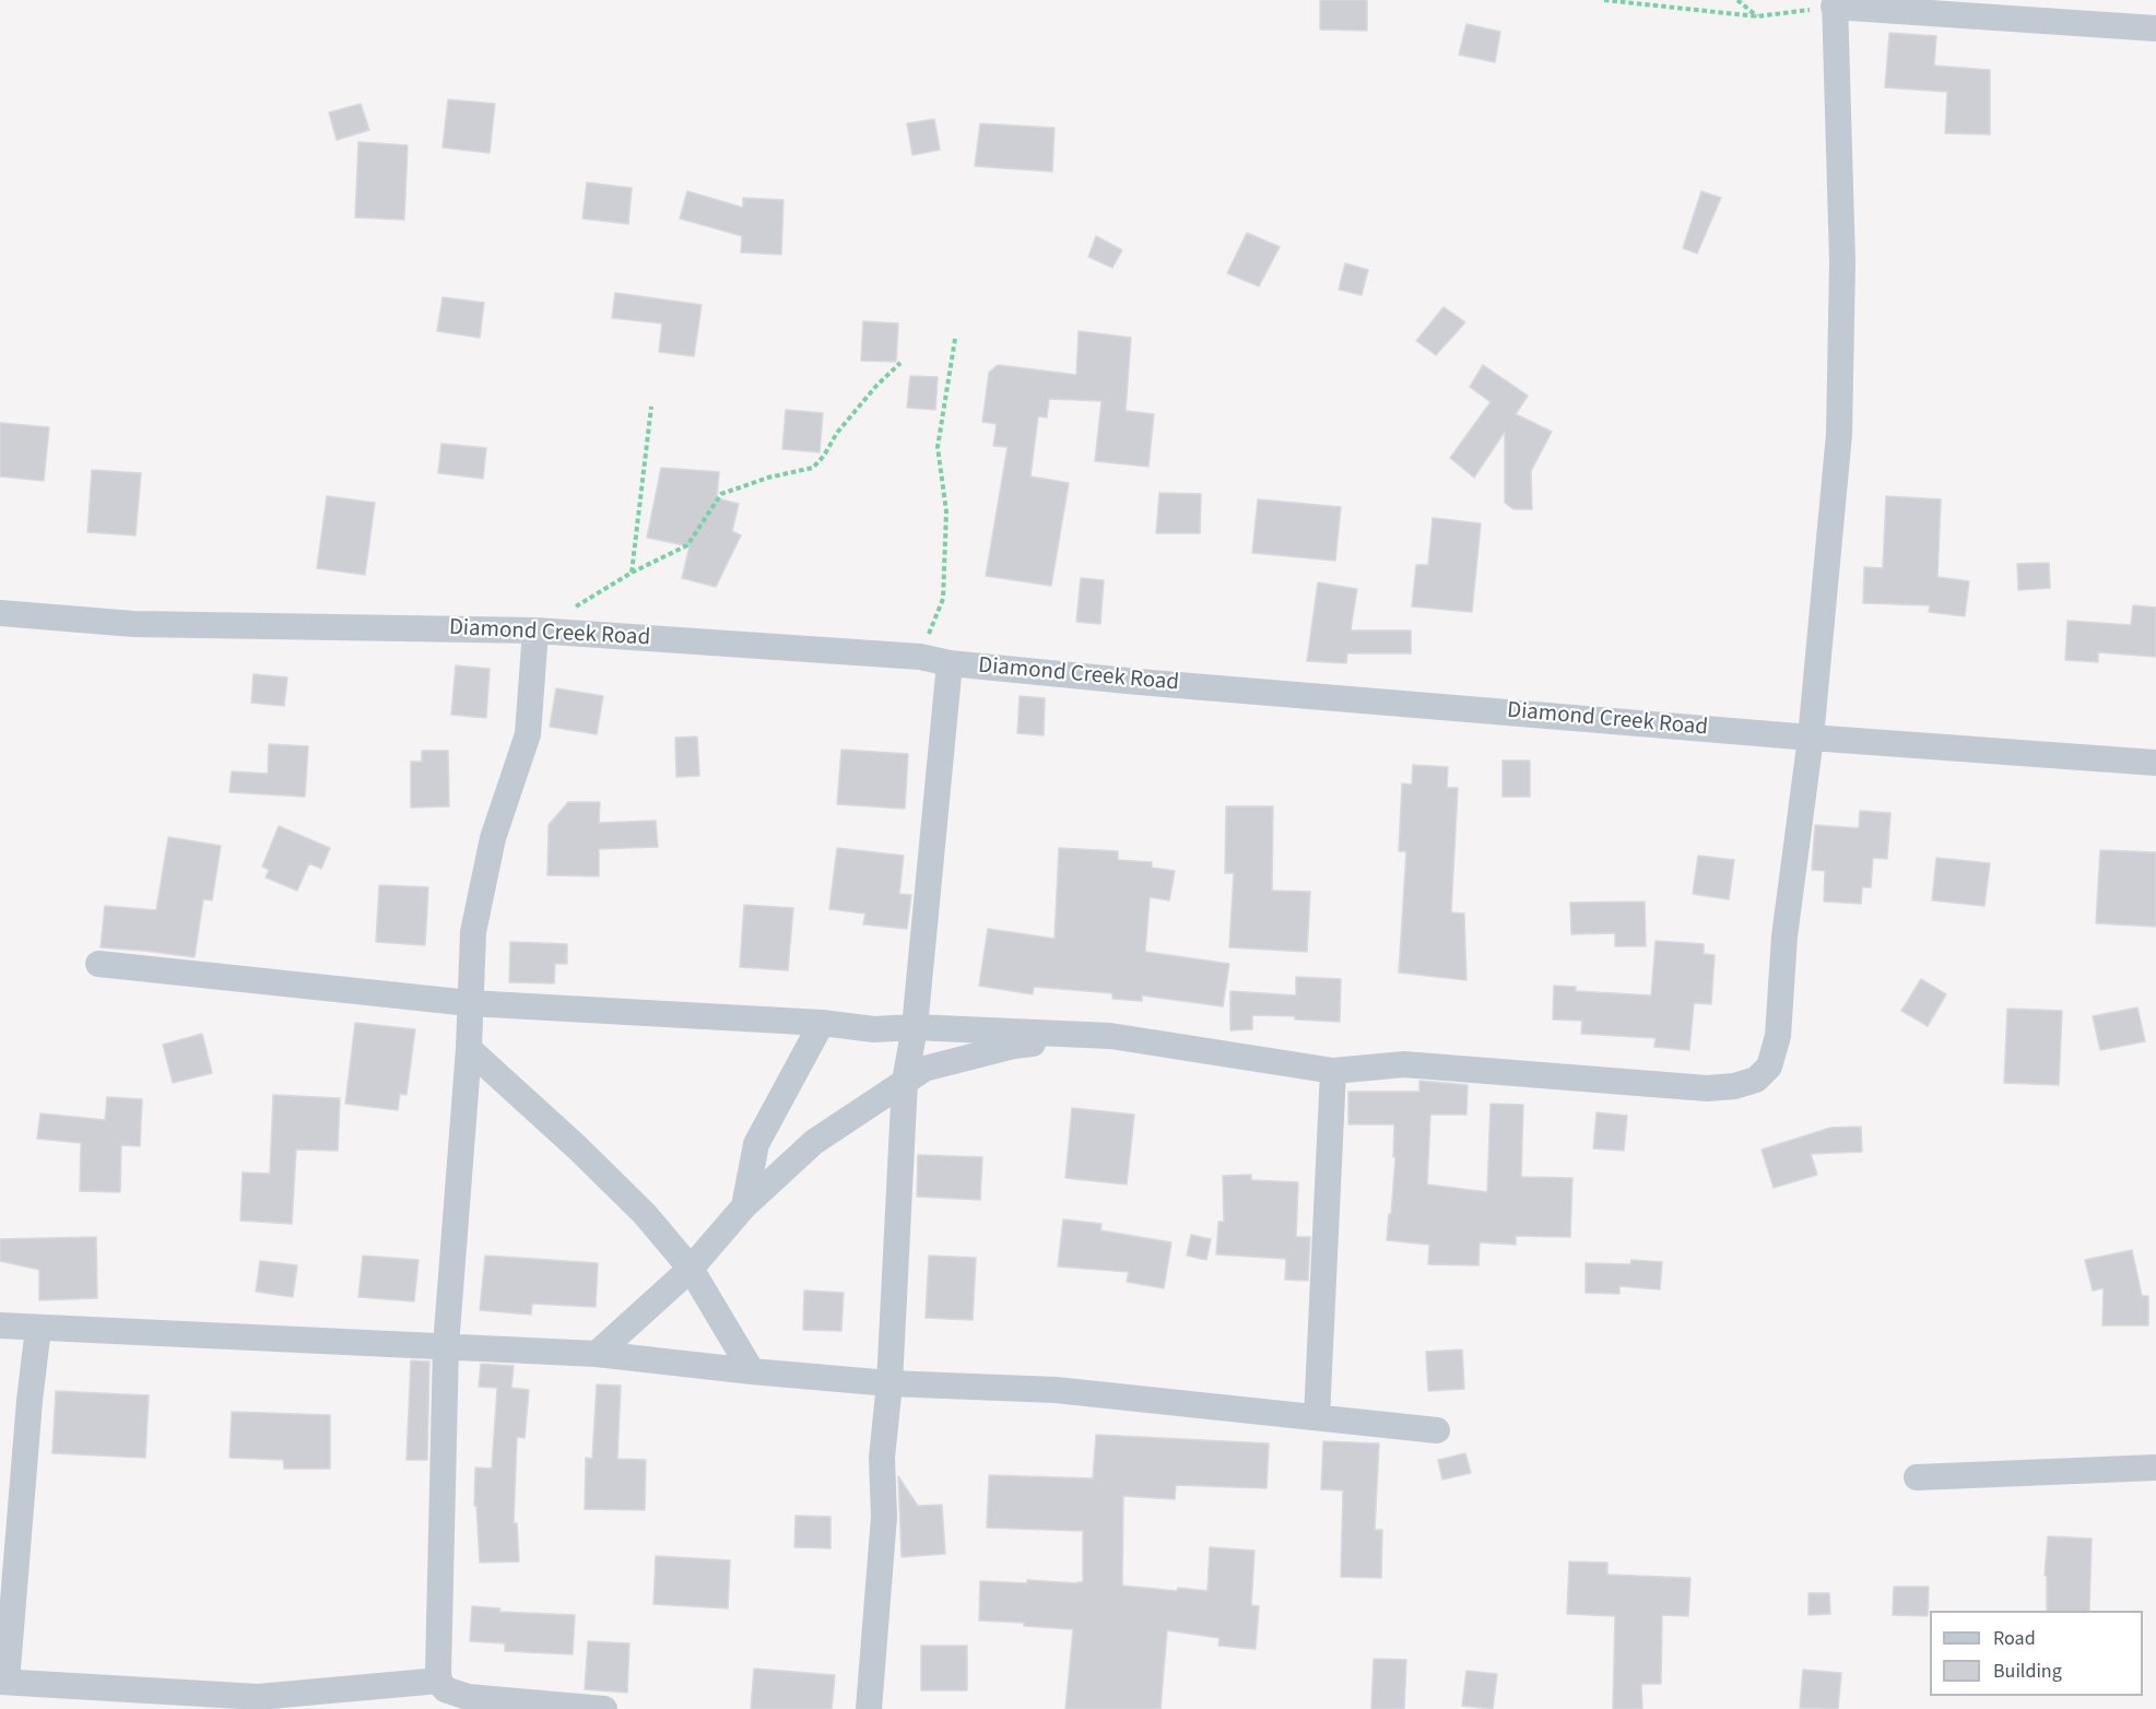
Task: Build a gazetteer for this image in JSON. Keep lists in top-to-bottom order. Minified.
{"streets":{"street":["Diamond Creek Road"]},"legend":["Road","Building"]}
